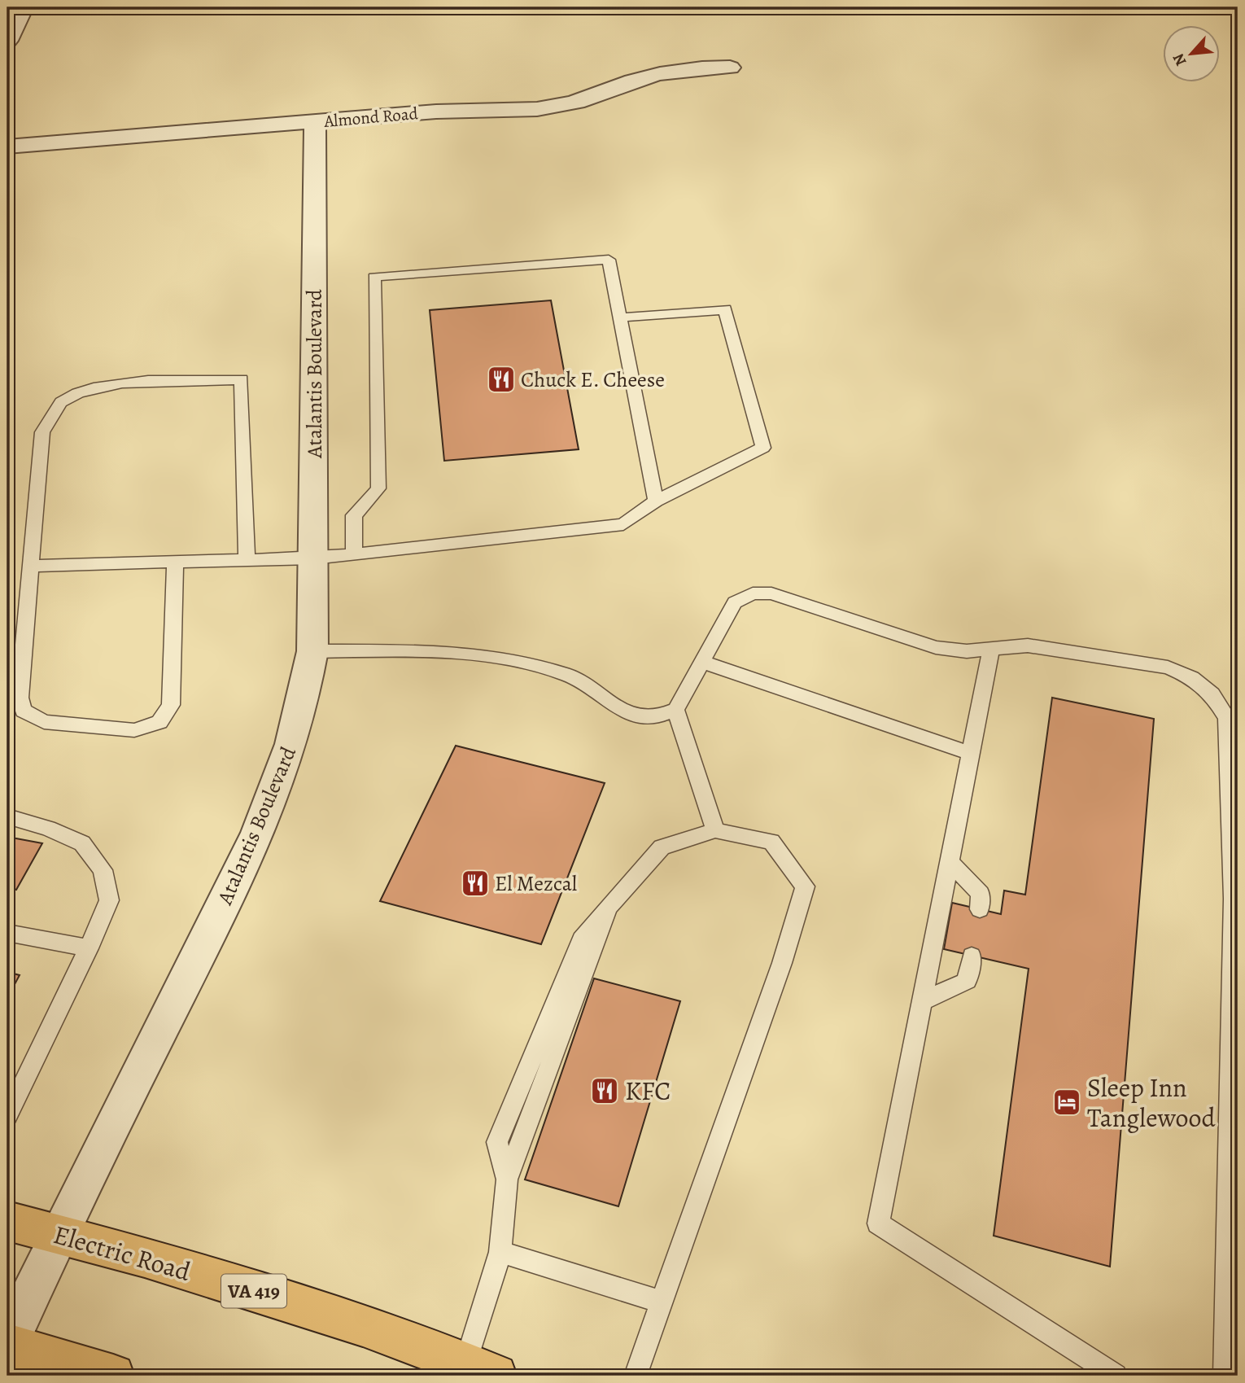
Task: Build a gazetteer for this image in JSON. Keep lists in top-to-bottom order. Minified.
{"streets":{"main road":["Electric Road","VA 419"],"street":["Almond Road","Atalantis Boulevard"]},"crossings":[["Almond Road","Atalantis Boulevard"],["Atalantis Boulevard","Electric Road"]],"places":{"restaurant":["Chuck E. Cheese","El Mezcal","KFC"],"hotel":["Sleep Inn Tanglewood"]},"north":"bottom left"}
